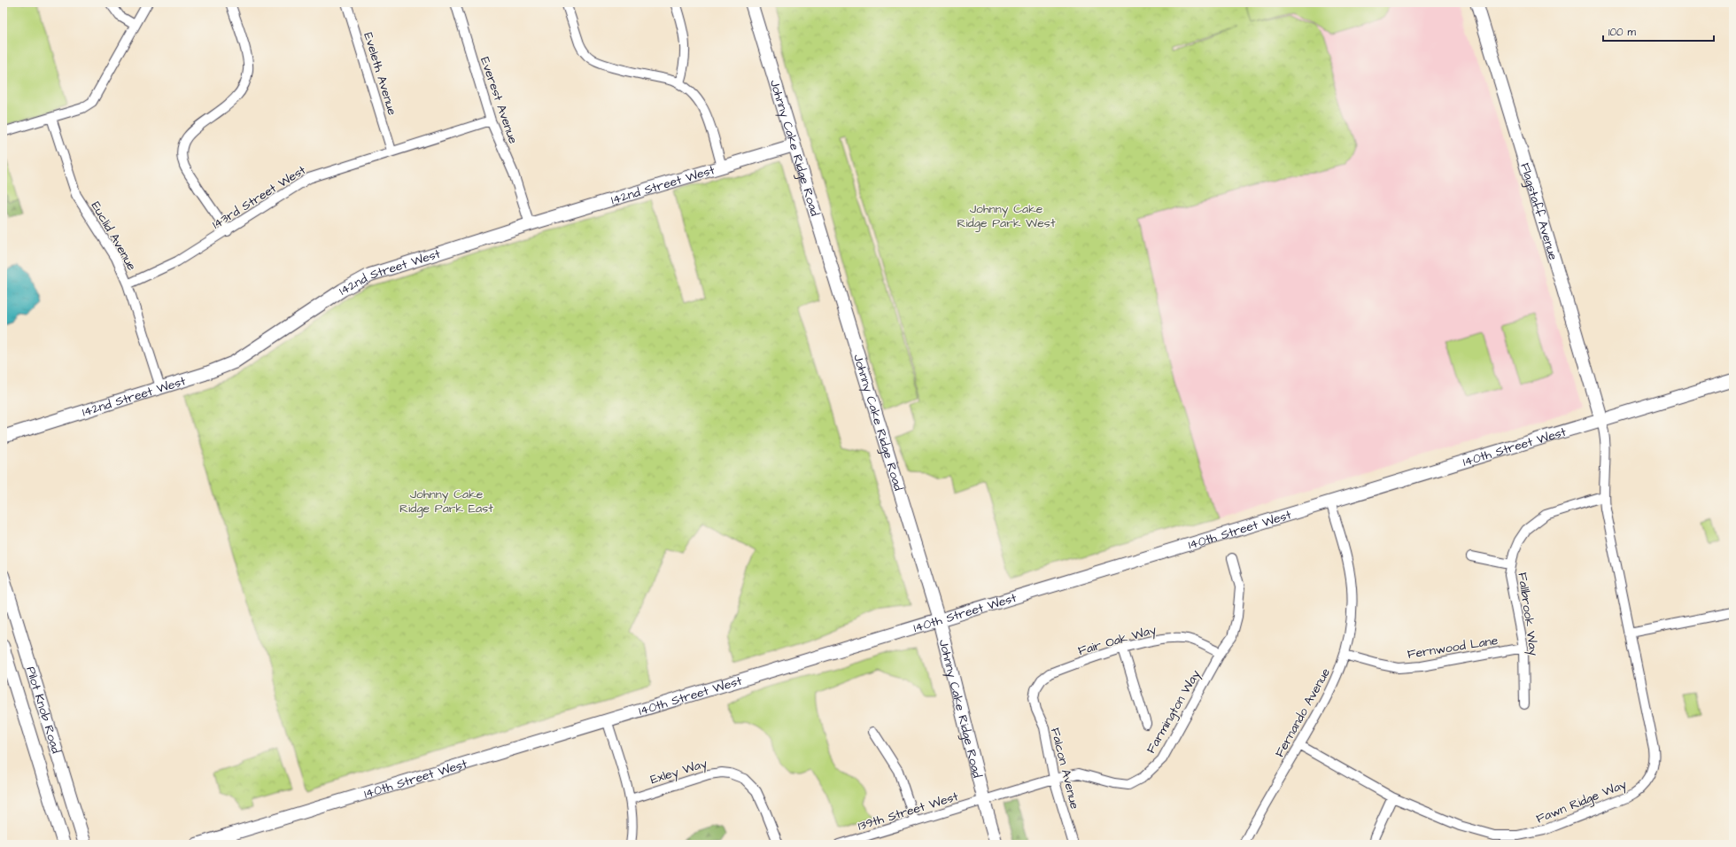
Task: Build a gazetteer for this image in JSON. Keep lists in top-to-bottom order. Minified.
{"streets":{"street":["Eveleth Avenue","Everest Avenue","Johnny Cake Ridge Road","142nd Street West","143rd Street West","Flagstaff Avenue","Euclid Avenue","140th Street West","Fallbrook Way","Fair Oak Way","Fernwood Lane","Pilot Knob Road","Farmington Way","Fernando Avenue","Falcon Avenue","Exley Way","Fawn Ridge Way","139th Street West"]},"crossings":[["Eveleth Avenue","143rd Street West"],["Everest Avenue","142nd Street West"],["Everest Avenue","143rd Street West"],["Johnny Cake Ridge Road","142nd Street West"],["Johnny Cake Ridge Road","140th Street West"],["Johnny Cake Ridge Road","Farmington Way"],["Johnny Cake Ridge Road","139th Street West"],["142nd Street West","Euclid Avenue"],["143rd Street West","Euclid Avenue"],["Flagstaff Avenue","140th Street West"],["Flagstaff Avenue","Fawn Ridge Way"],["140th Street West","Fernando Avenue"],["140th Street West","Fawn Ridge Way"],["Fallbrook Way","Fernwood Lane"],["Fallbrook Way","Fawn Ridge Way"],["Fair Oak Way","Farmington Way"],["Fair Oak Way","Falcon Avenue"],["Fernwood Lane","Fernando Avenue"],["Farmington Way","Falcon Avenue"],["Farmington Way","139th Street West"],["Fernando Avenue","Fawn Ridge Way"]],"parks":["Johnny Cake Ridge Park West","Johnny Cake Ridge Park East"],"scale_bar":"100 m"}
